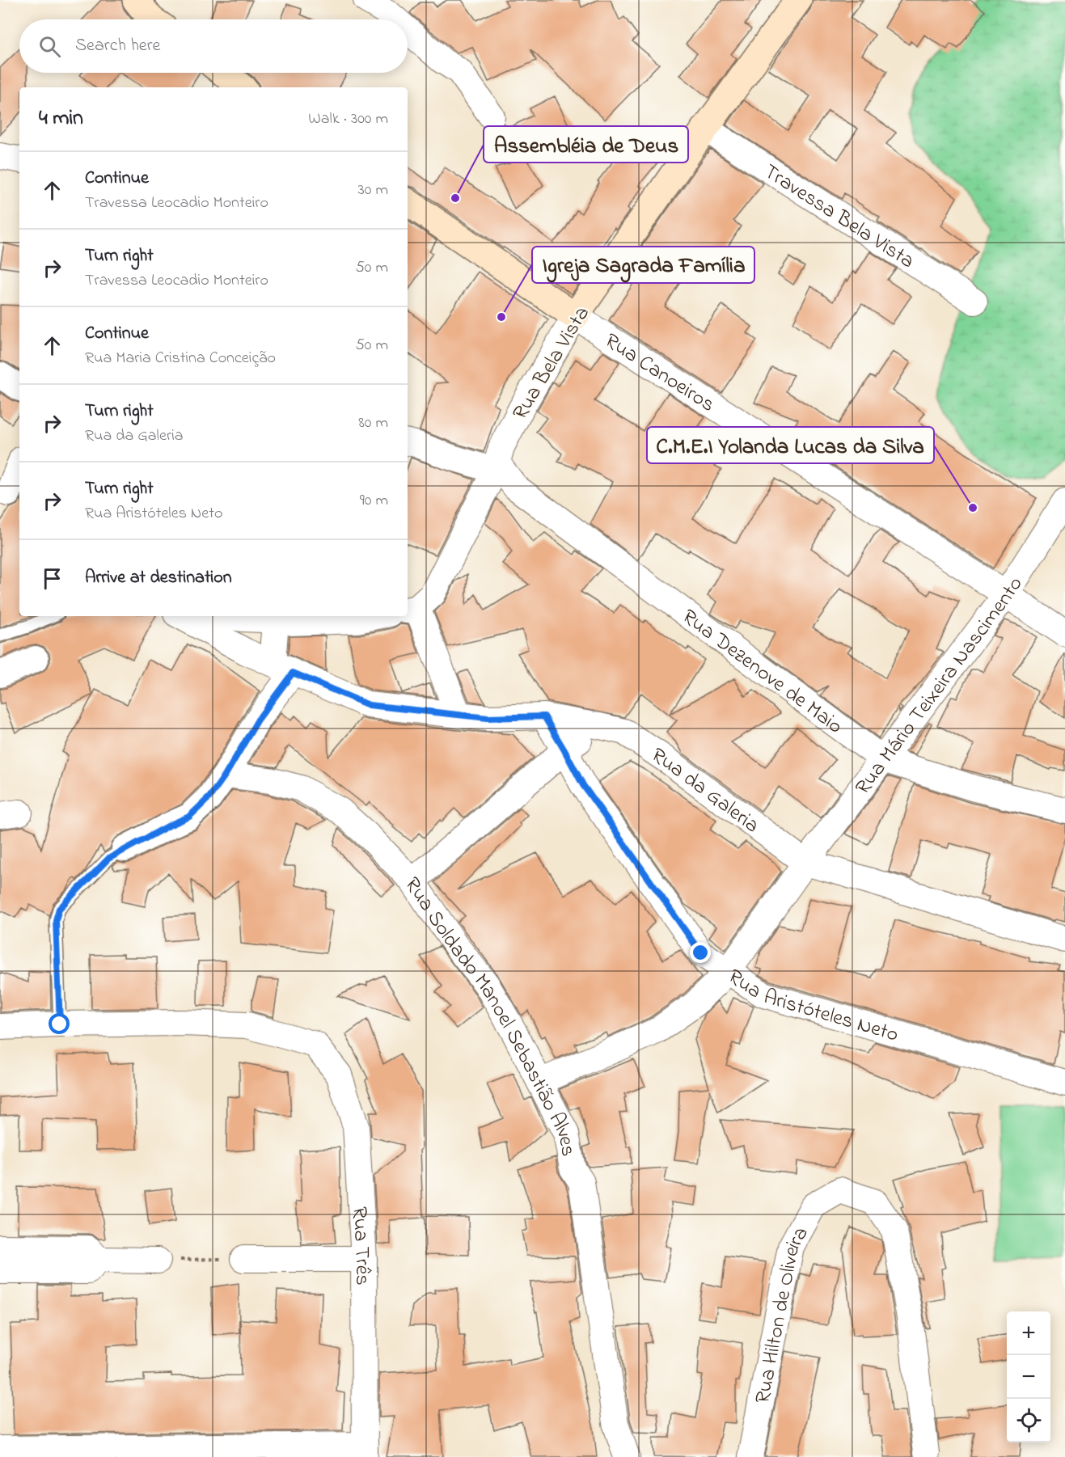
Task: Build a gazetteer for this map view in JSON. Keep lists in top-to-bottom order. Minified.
{"streets":{"street":["Travessa Bela Vista","Rua Bela Vista","Rua Canoeiros","Rua Dezenove de Maio","Rua Mário Teixeira Nascimento","Rua da Galeria","Rua Aristóteles Neto","Rua Soldado Manoel Sebastião Alves","Rua Três","Rua Hilton de Oliveira"]},"crossings":[["Travessa Bela Vista","Rua Bela Vista"],["Rua Bela Vista","Rua Canoeiros"],["Rua Bela Vista","Rua Dezenove de Maio"],["Rua Canoeiros","Rua Mário Teixeira Nascimento"],["Rua Dezenove de Maio","Rua Mário Teixeira Nascimento"],["Rua Mário Teixeira Nascimento","Rua da Galeria"],["Rua Mário Teixeira Nascimento","Rua Aristóteles Neto"],["Rua Mário Teixeira Nascimento","Rua Soldado Manoel Sebastião Alves"],["Rua da Galeria","Rua Aristóteles Neto"]],"places":["Assembléia de Deus","Igreja Sagrada Família","C.M.E.I Yolanda Lucas da Silva"],"page":{"search":"Search here","heading":["4 min","Walk · 300 m"],"list":[["Continue","Travessa Leocadio Monteiro","30 m"],["Turn right","Travessa Leocadio Monteiro","50 m"],["Continue","Rua Maria Cristina Conceição","50 m"],["Turn right","Rua da Galeria","80 m"],["Turn right","Rua Aristóteles Neto","90 m"],"Arrive at destination"],"map_buttons":["+","−"]}}
